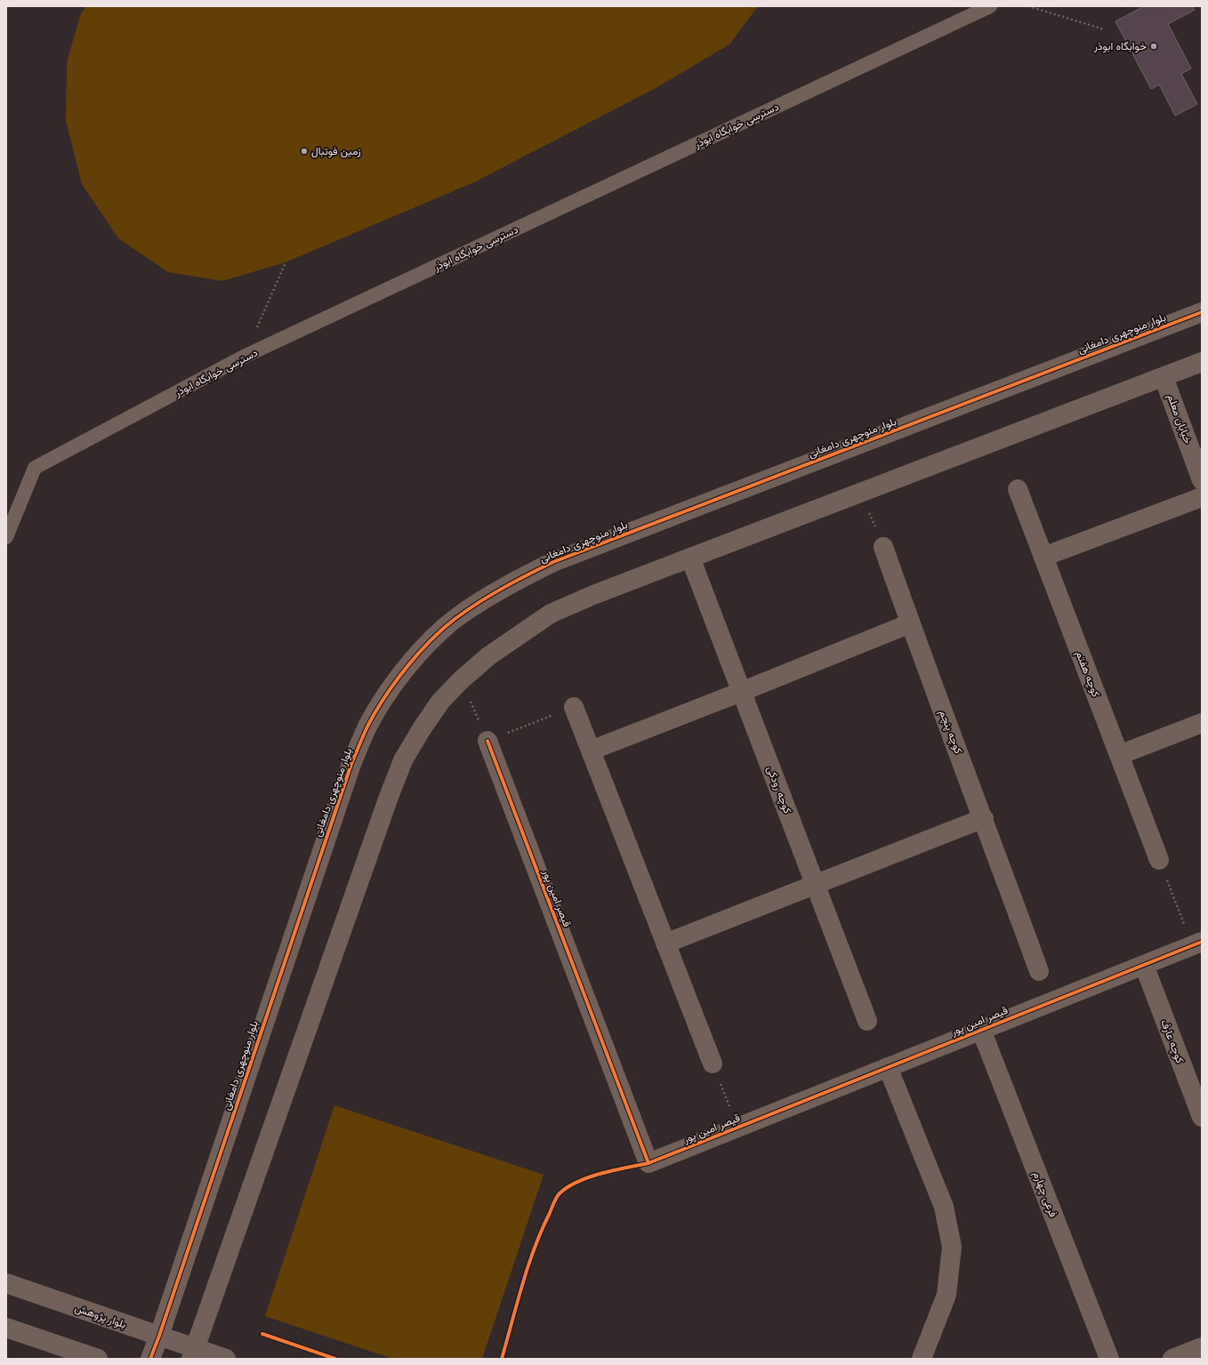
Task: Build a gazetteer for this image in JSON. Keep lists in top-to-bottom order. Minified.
{"streets":{"street":["بلوار منوچهری دامغانی","خیابان معلم","کوچه هفتم","کوچه پنچم","کوچه رودکی","قیصر امین پور","کوچه عارف","فرعی چهارم","بلوار پژوهش"],"lane":["دسترسی خوابگاه ابوذر"]},"crossings":[["بلوار منوچهری دامغانی","بلوار پژوهش"],["قیصر امین پور","کوچه عارف"],["قیصر امین پور","فرعی چهارم"]],"places":["خوابگاه ابوذر","زمین فوتبال"]}
